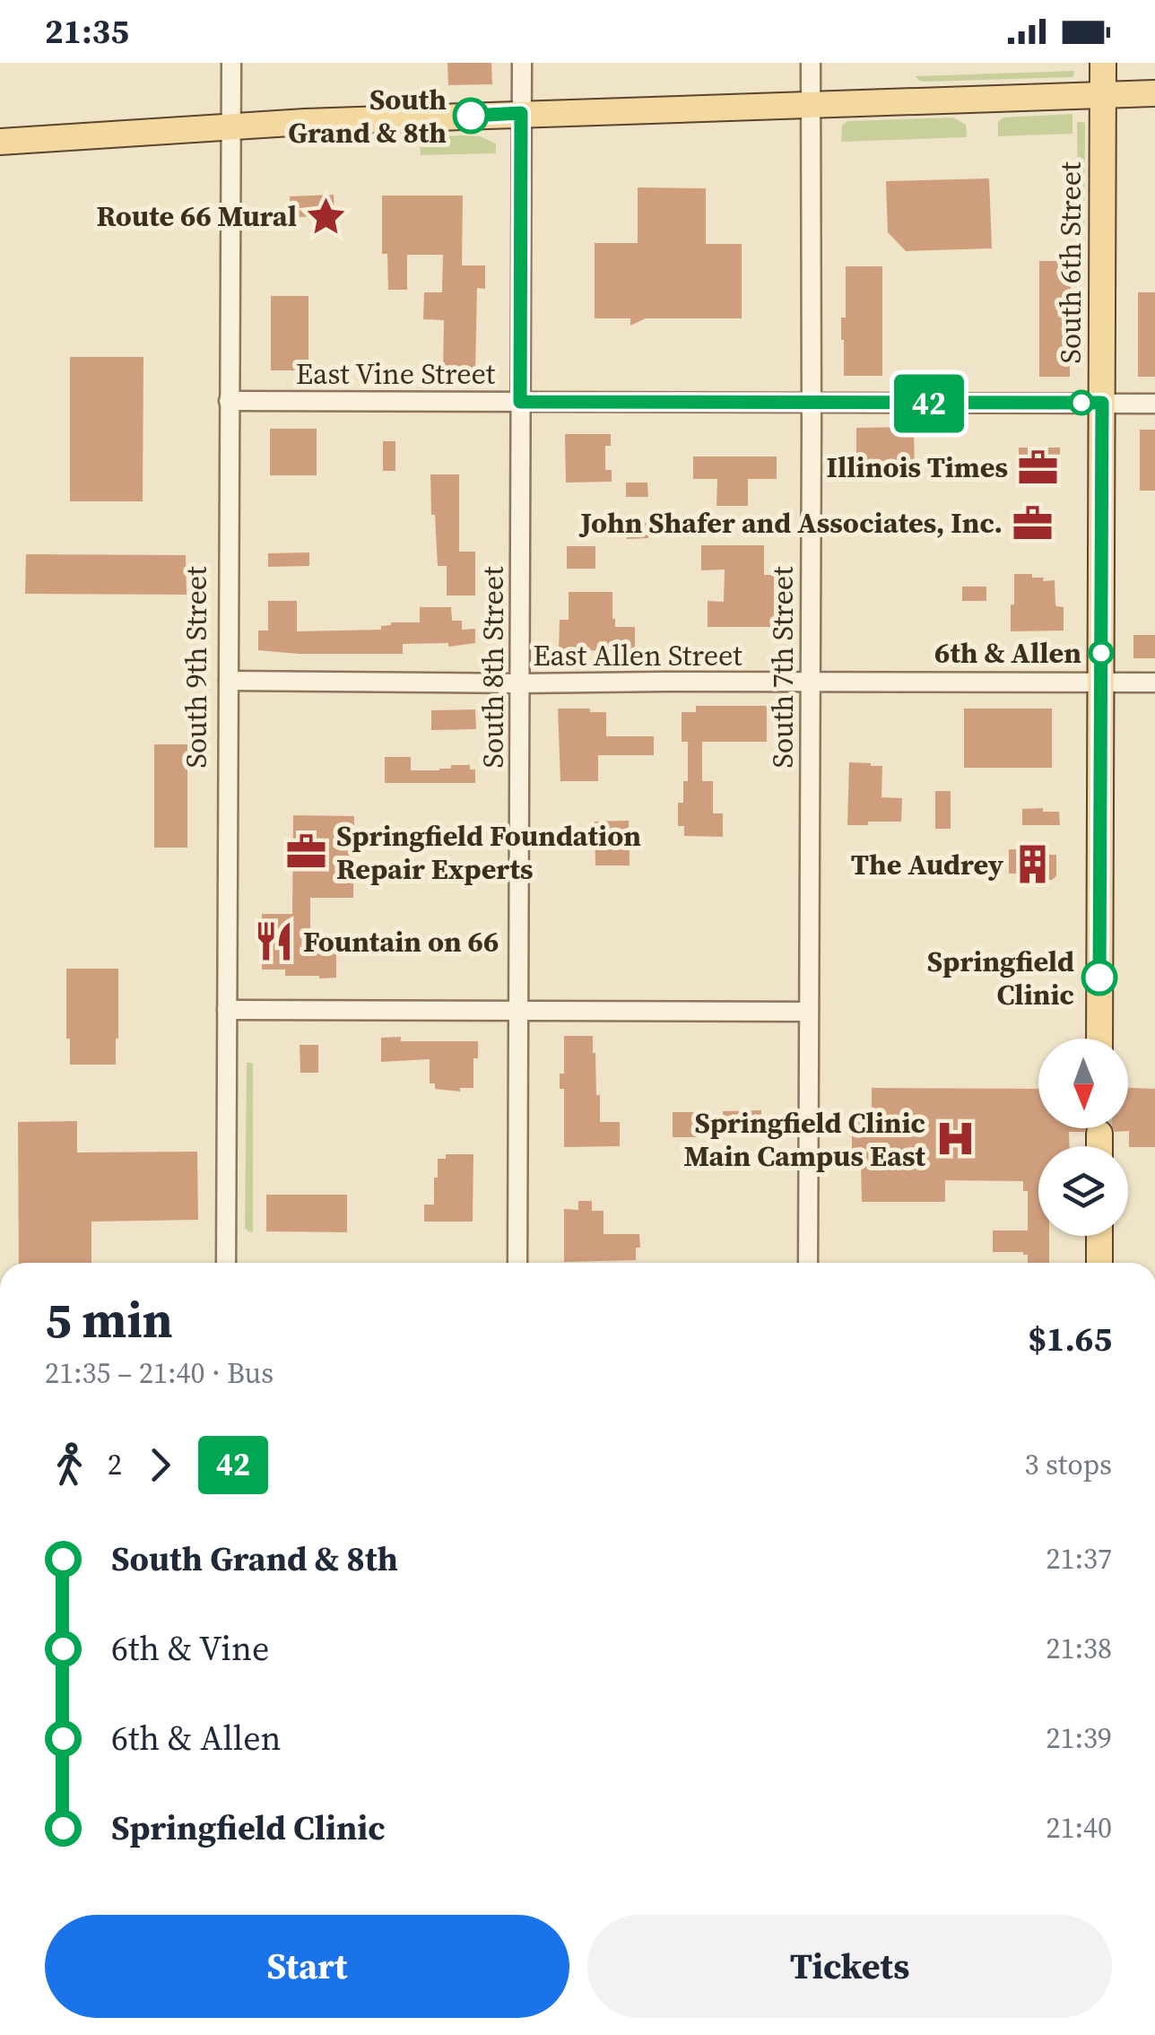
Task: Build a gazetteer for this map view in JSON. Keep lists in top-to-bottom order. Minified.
{"streets":{"main road":["South 6th Street"],"street":["East Vine Street","East Allen Street","South 9th Street","South 8th Street","South 7th Street"]},"crossings":[["South 6th Street","East Vine Street"],["South 6th Street","East Allen Street"],["East Vine Street","South 9th Street"],["East Vine Street","South 8th Street"],["East Vine Street","South 7th Street"],["East Allen Street","South 9th Street"],["East Allen Street","South 8th Street"],["East Allen Street","South 7th Street"]],"places":{"other":["South Grand & 8th","6th & Allen","Springfield Clinic"],"place":["Route 66 Mural"],"office":["Illinois Times","John Shafer and Associates, Inc.","Springfield Foundation Repair Experts"],"building":["The Audrey"],"restaurant":["Fountain on 66"],"hospital":["Springfield Clinic Main Campus East"]},"lines":["bus line 42"],"north":"bottom","page":{"status":"21:35","on_map":"42","heading":["5 min","21:35 – 21:40 · Bus","$1.65"],"legs":["2","42","3 stops"],"list":[{"name":"South Grand & 8th","value":"21:37"},{"name":"6th & Vine","value":"21:38"},{"name":"6th & Allen","value":"21:39"},{"name":"Springfield Clinic","value":"21:40"}],"buttons":["Start","Tickets"]}}
